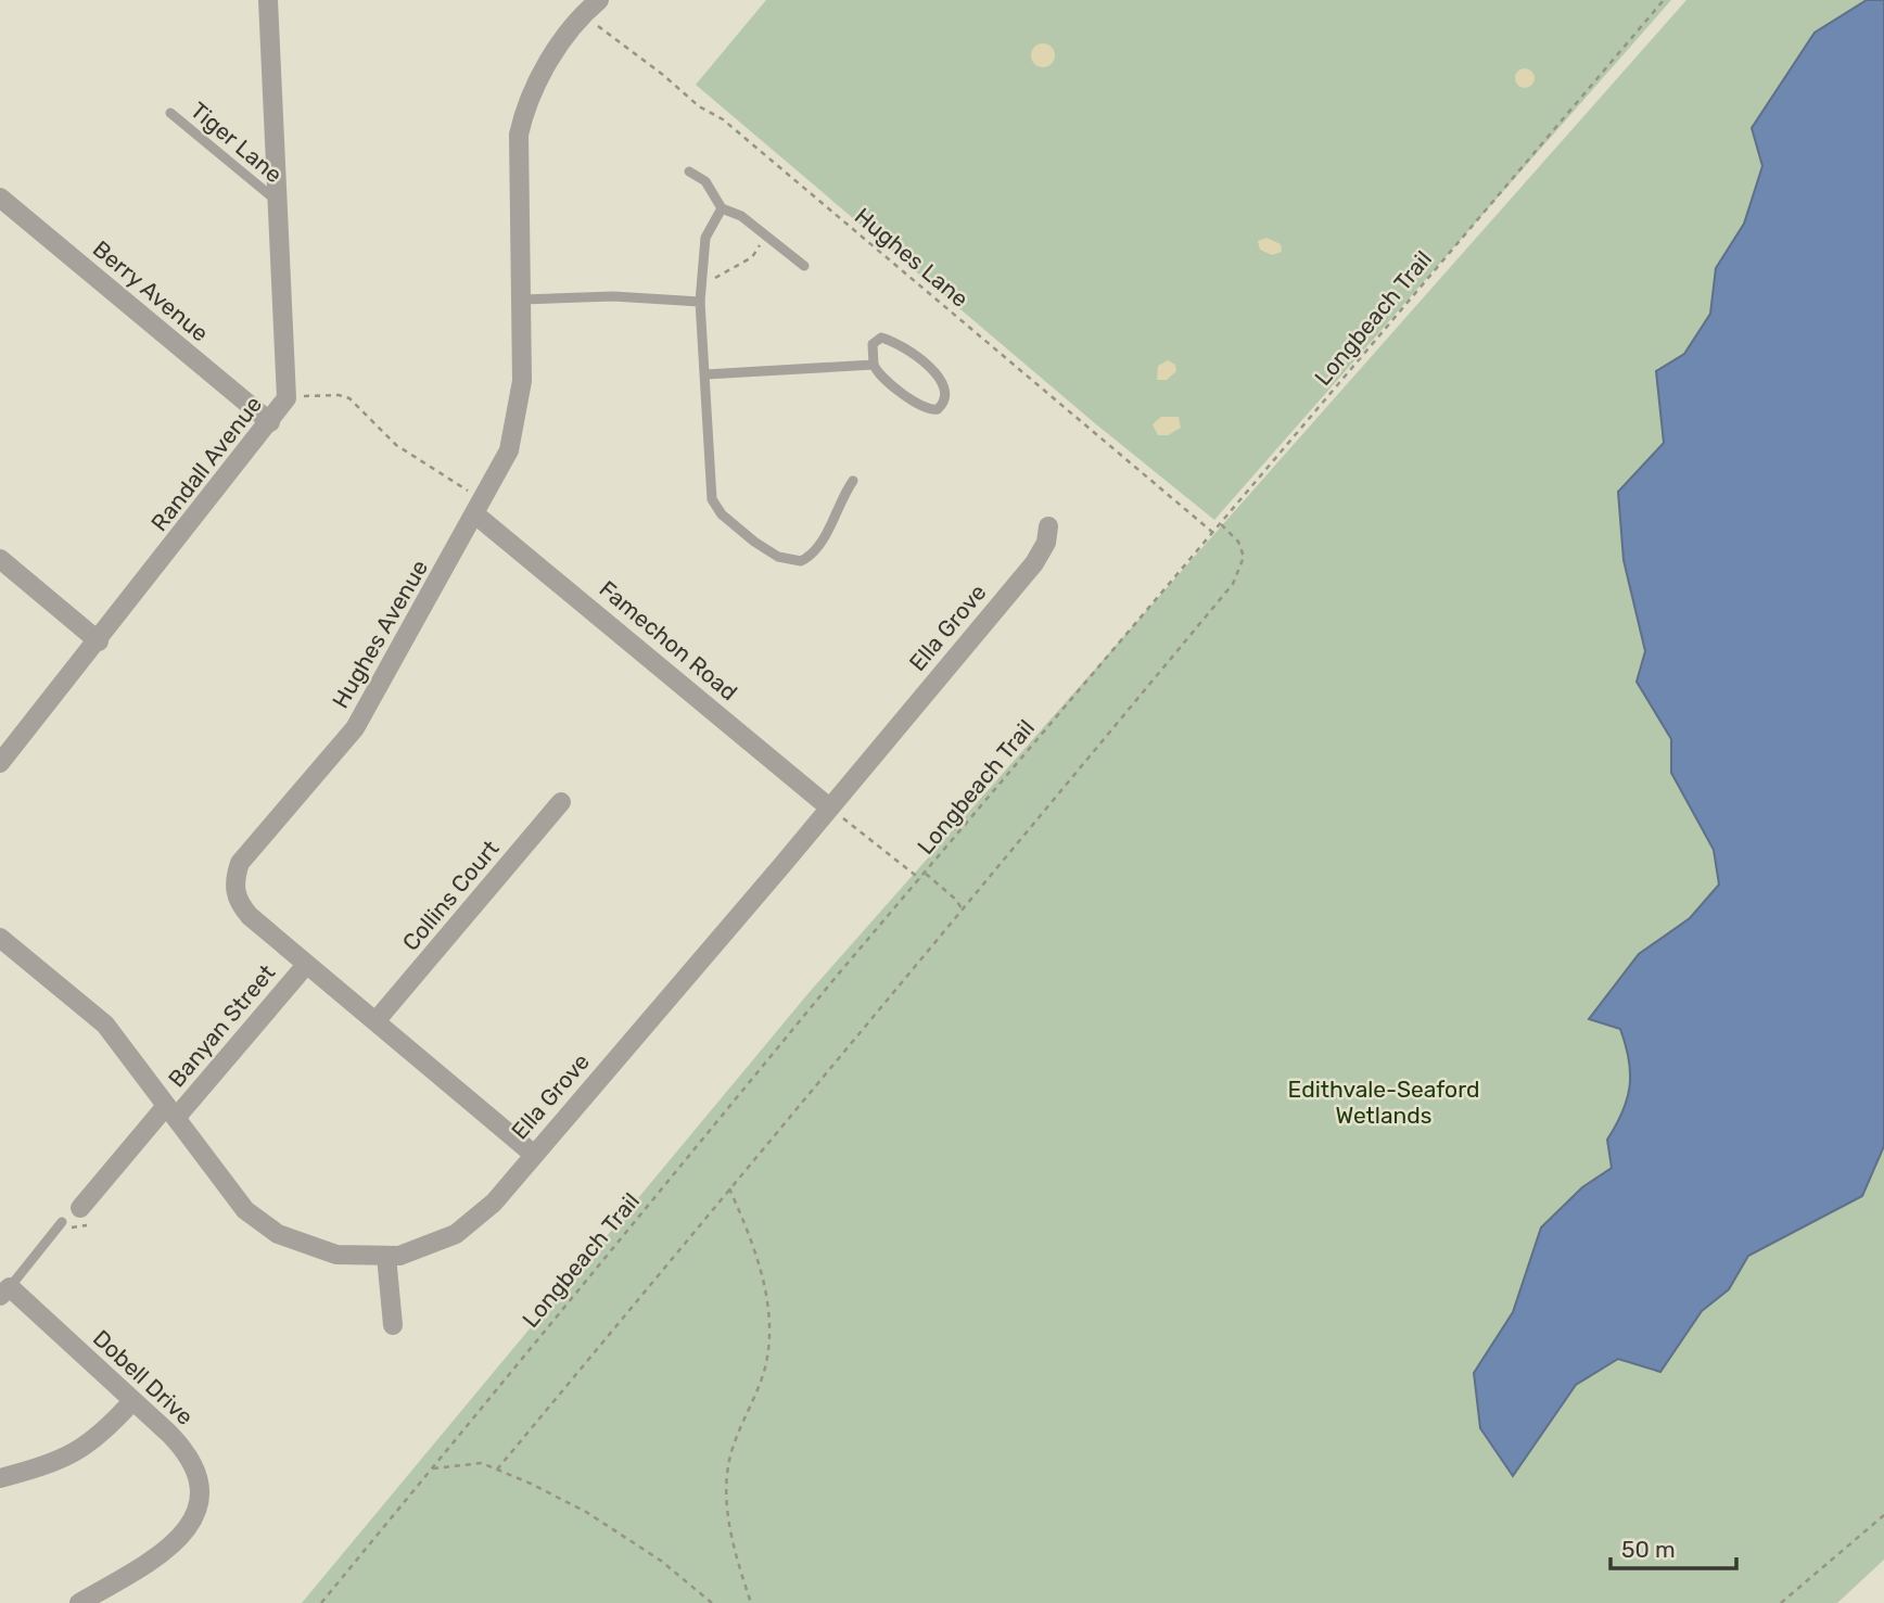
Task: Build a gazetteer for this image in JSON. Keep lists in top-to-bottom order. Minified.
{"streets":{"street":["Berry Avenue","Randall Avenue","Ella Grove","Hughes Avenue","Famechon Road","Collins Court","Banyan Street","Dobell Drive"],"lane":["Tiger Lane"],"path":["Hughes Lane","Longbeach Trail"]},"crossings":[["Tiger Lane","Randall Avenue"],["Hughes Lane","Longbeach Trail"],["Hughes Lane","Hughes Avenue"],["Berry Avenue","Randall Avenue"],["Ella Grove","Hughes Avenue"],["Ella Grove","Famechon Road"],["Ella Grove","Banyan Street"],["Hughes Avenue","Famechon Road"],["Hughes Avenue","Collins Court"],["Hughes Avenue","Banyan Street"]],"parks":["Edithvale-Seaford Wetlands"],"scale_bar":"50 m"}
